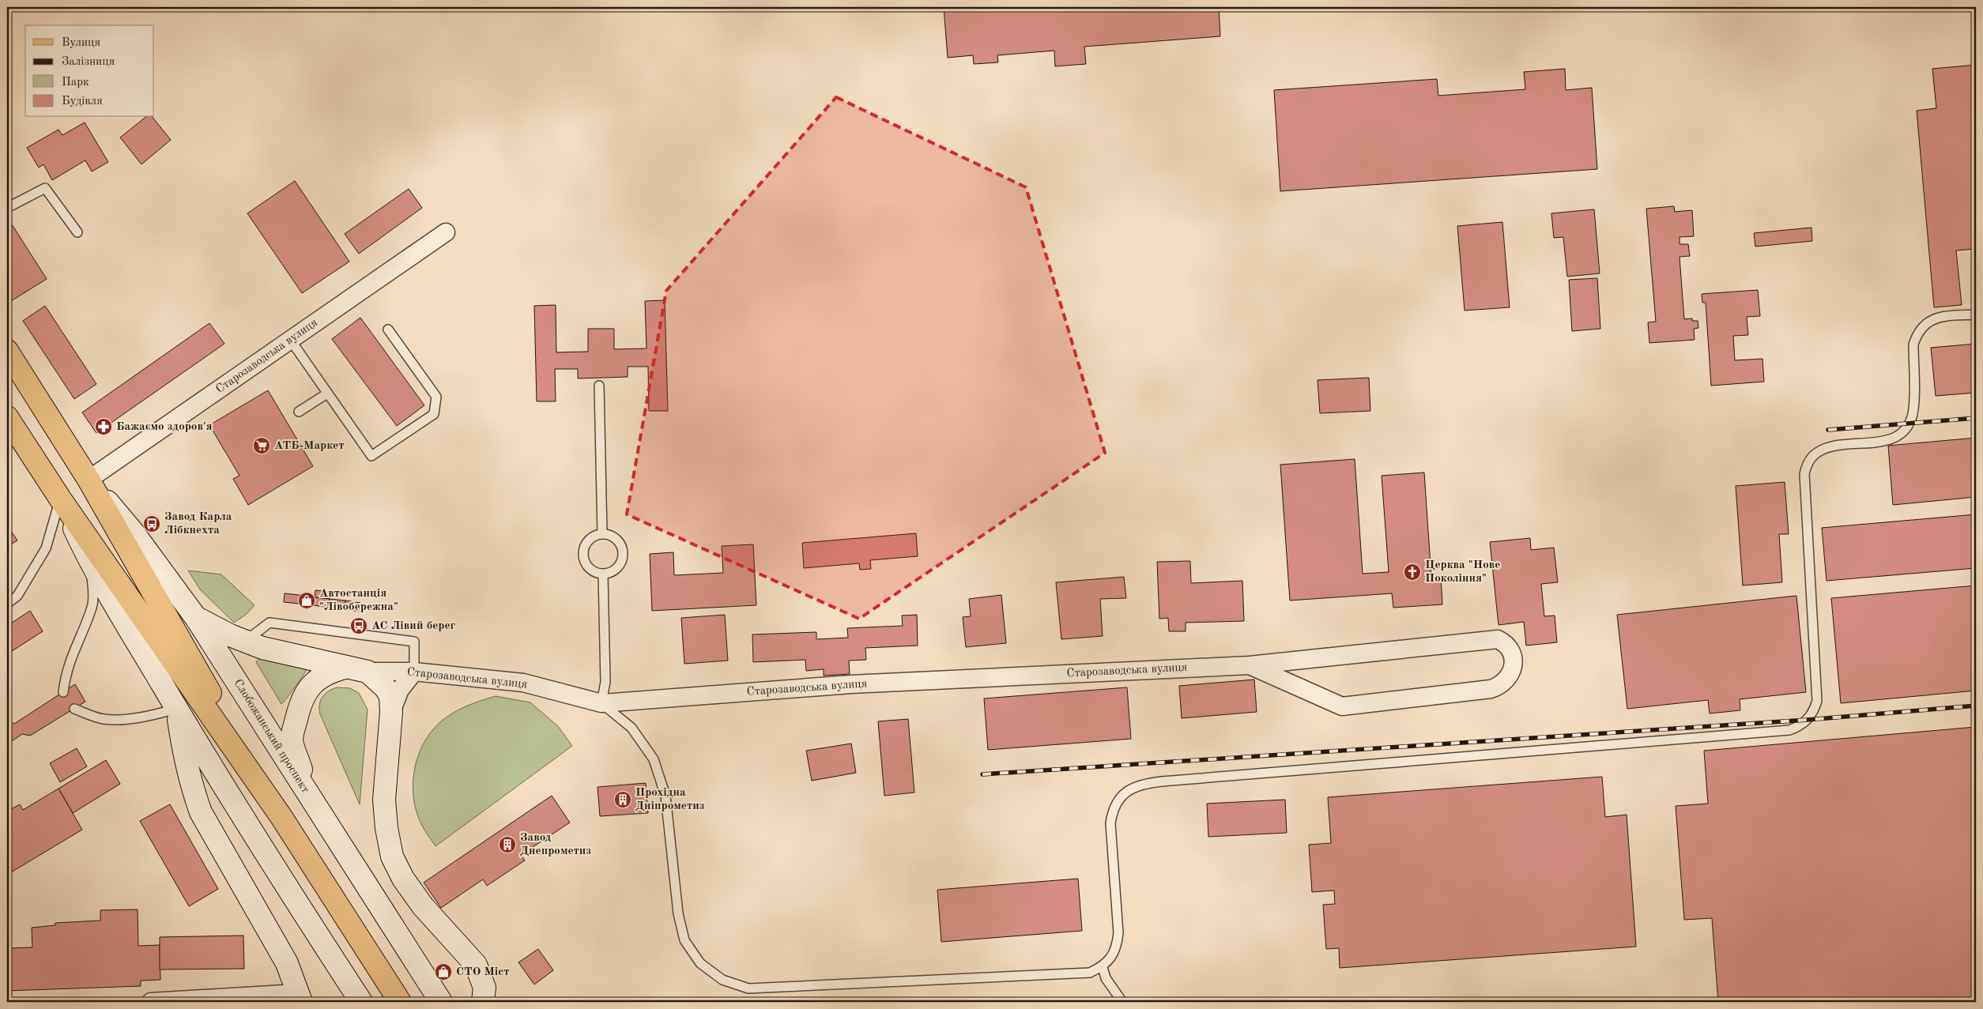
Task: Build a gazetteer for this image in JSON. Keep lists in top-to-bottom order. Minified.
{"streets":{"main road":["Слобожанський проспект"],"street":["Старозаводська вулиця"]},"crossings":[["Старозаводська вулиця","Слобожанський проспект"]],"places":{"pharmacy":["Бажаємо здоров'я"],"supermarket":["АТБ-Маркет"],"bus stop":["Завод Карла Лібкнехта","АС Лівий берег"],"church":["Церква \"Нове Покоління\""],"shop":["Автостанція \"Лівобережна\"","СТО Міст"],"building":["Прохідна Дніпрометиз","Завод Днепрометиз"]},"legend":["Вулиця","Залізниця","Парк","Будівля"]}
